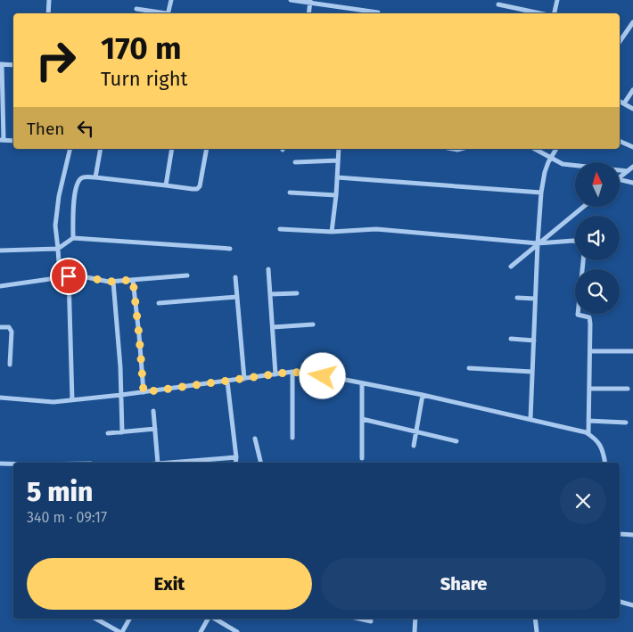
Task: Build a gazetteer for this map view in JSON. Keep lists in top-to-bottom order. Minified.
{"north":"top","page":{"turn":["170 m","Turn right"],"then":"Then","heading":["5 min","340 m · 09:17"],"buttons":["Exit","Share"]}}
